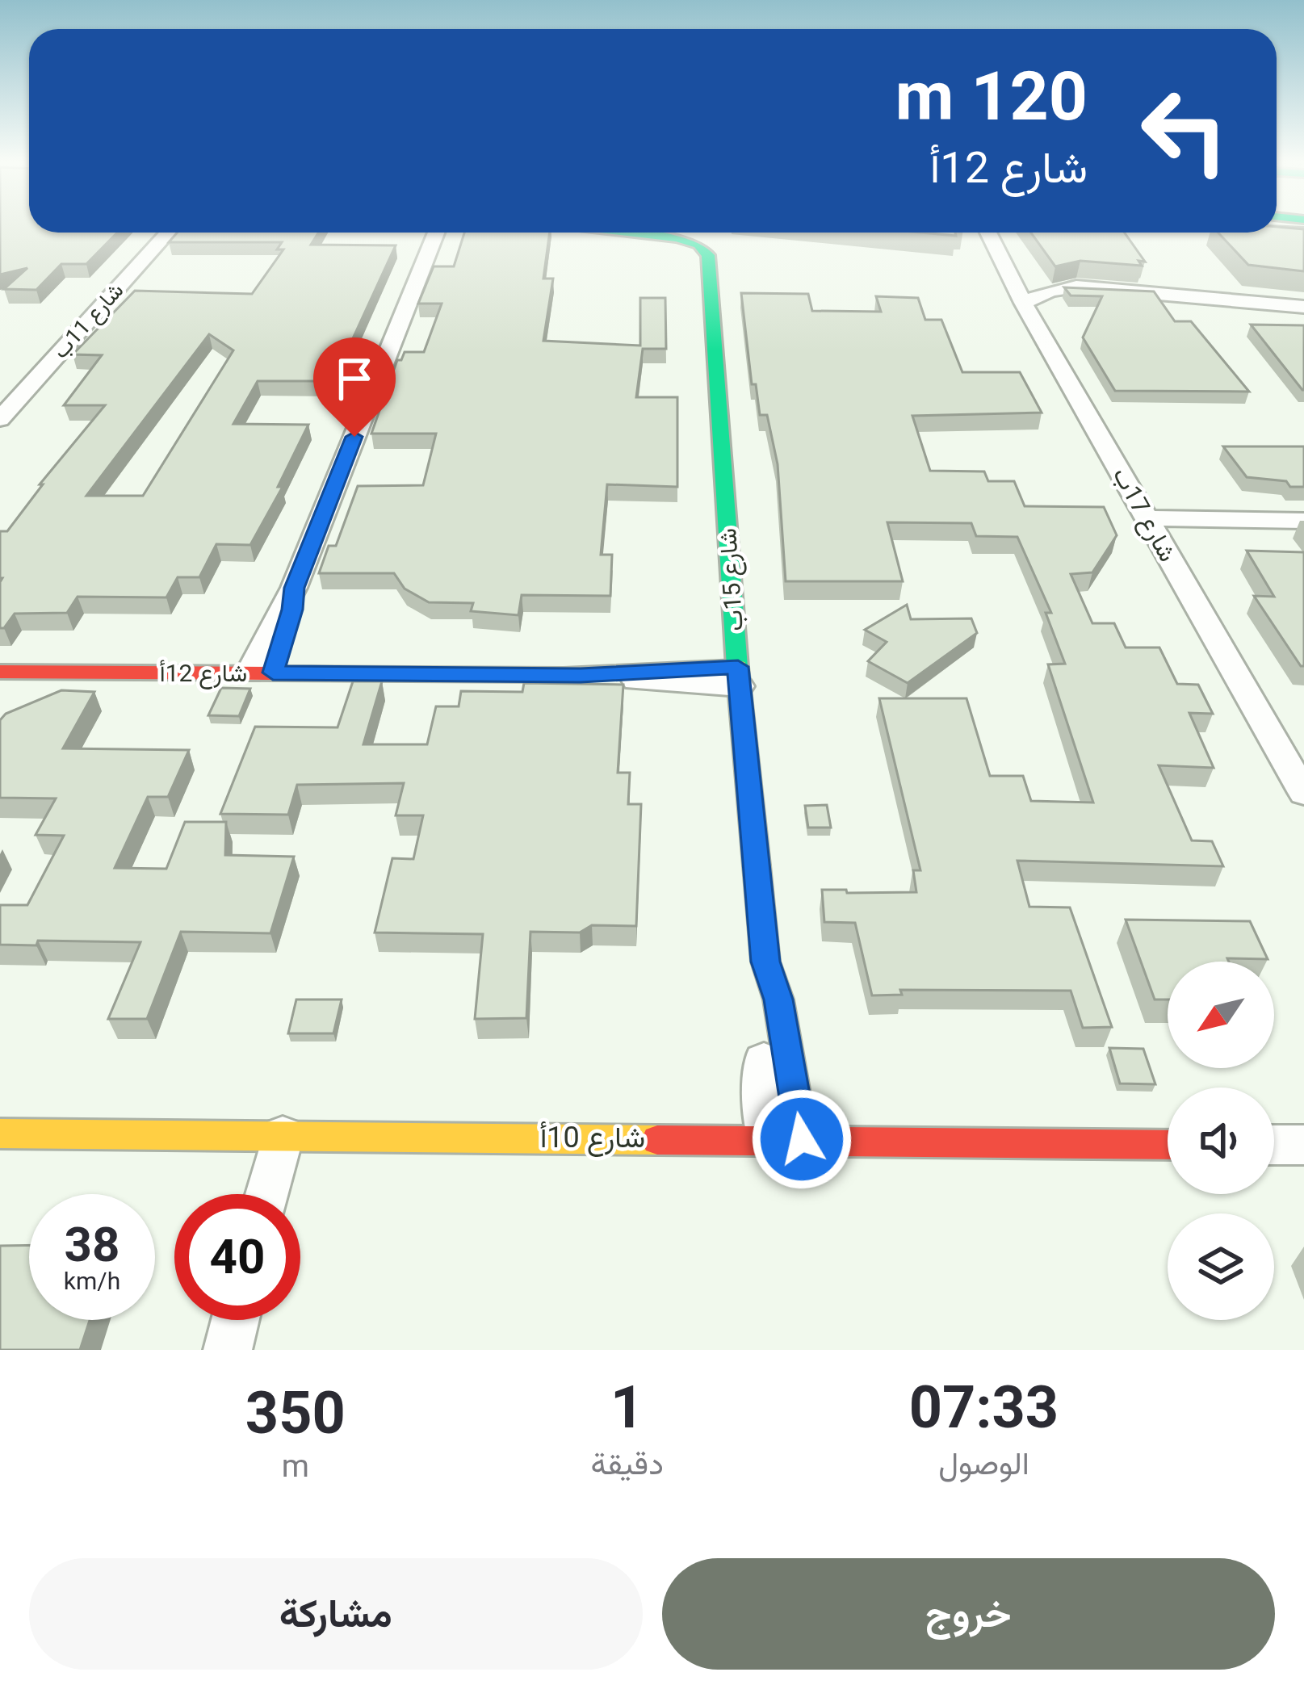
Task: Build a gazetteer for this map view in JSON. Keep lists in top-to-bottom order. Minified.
{"streets":{"main road":["شارع 15ب","شارع 12أ","شارع 10أ"],"street":["شارع 11ب","شارع 17ب"]},"crossings":[["شارع 15ب","شارع 12أ"],["شارع 15ب","شارع 10أ"]],"north":"bottom left","page":{"turn":["120 m","شارع 12أ"],"speed":"38 km/h","limit":"40","eta":["07:33","الوصول","1","دقيقة","350","m"],"buttons":["خروج","مشاركة"]}}
